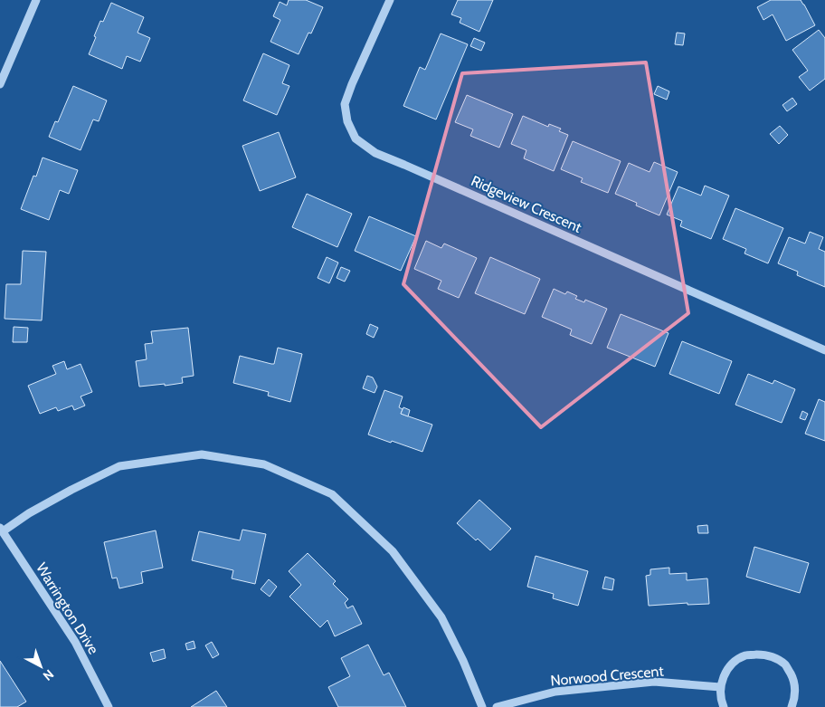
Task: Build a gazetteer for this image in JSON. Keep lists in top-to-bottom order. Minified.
{"streets":{"street":["Ridgeview Crescent","Warrington Drive","Norwood Crescent"]},"north":"bottom right"}
